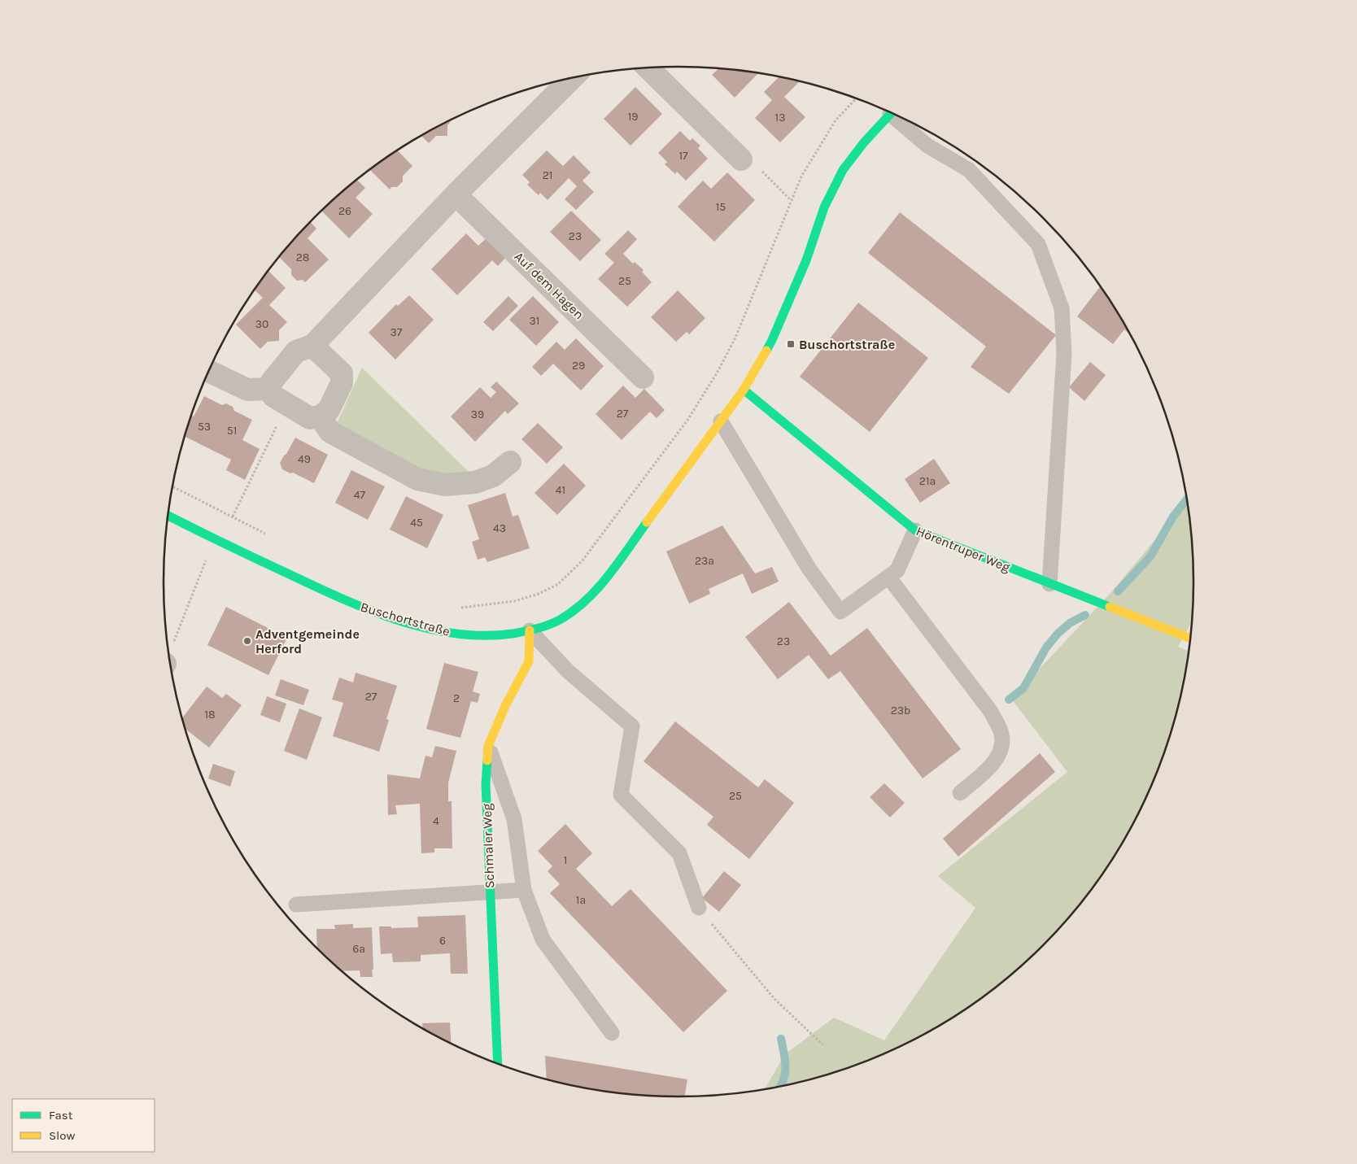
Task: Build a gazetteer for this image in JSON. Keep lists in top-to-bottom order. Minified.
{"streets":{"main road":["Hörentruper Weg","Buschortstraße","Schmaler Weg"],"street":["Auf dem Hagen"]},"crossings":[["Hörentruper Weg","Buschortstraße"],["Buschortstraße","Schmaler Weg"]],"places":{"transit":["Buschortstraße"],"other":["Adventgemeinde Herford"]},"house_numbers":["19","13","17","21","15","26","23","28","25","31","30","37","29","27","39","53","51","49","21a","41","47","45","43","23a","23","27","2","23b","18","25","4","1","1a","6","6a"],"legend":["Fast","Slow"]}
